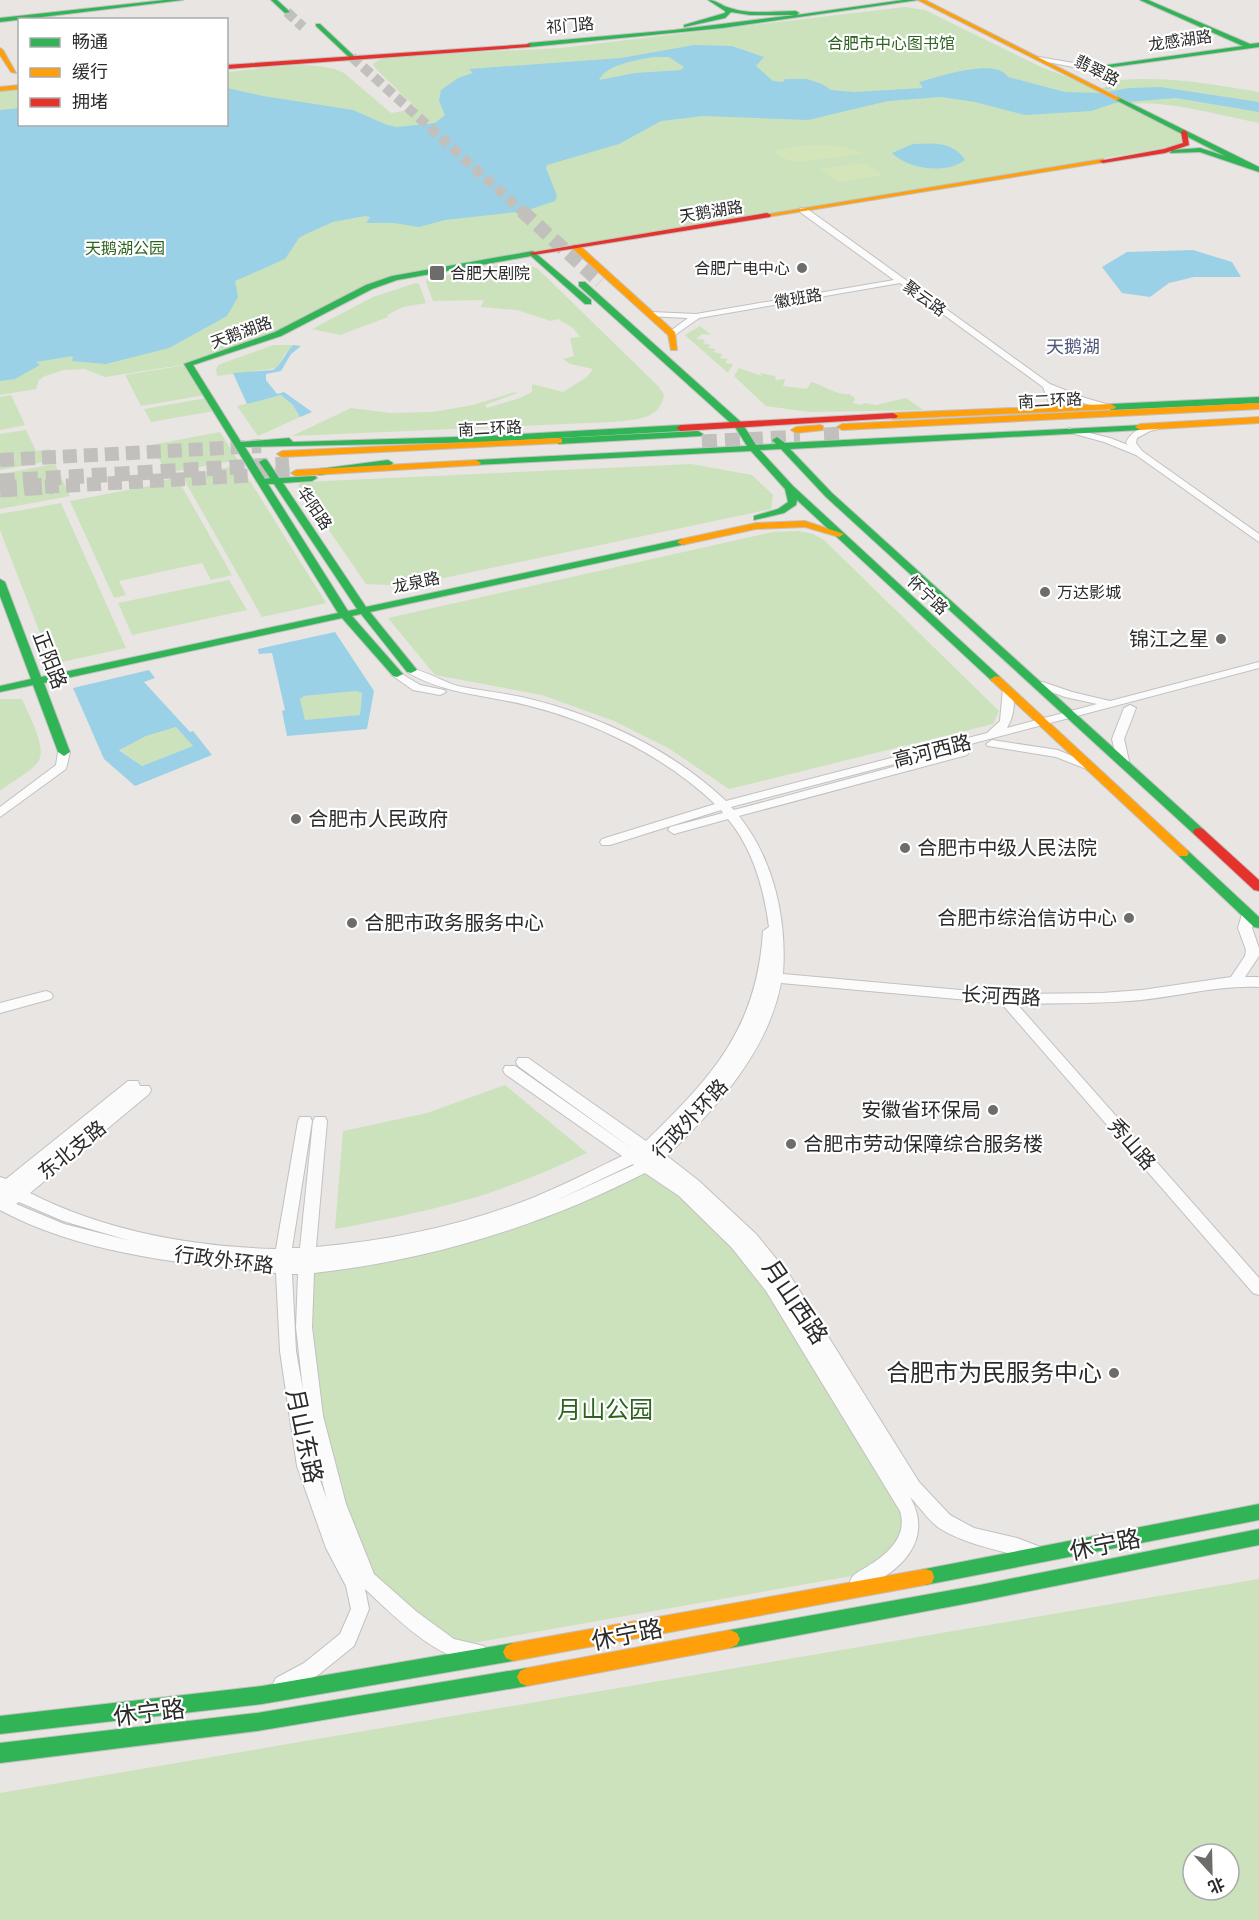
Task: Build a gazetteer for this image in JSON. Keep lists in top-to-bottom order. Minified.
{"streets":{"main road":["祁门路","龙感湖路","翡翠路","天鹅湖路","南二环路","华阳路","龙泉路","怀宁路","正阳路","休宁路"],"street":["徽班路","聚云路","高河西路","长河西路","行政外环路","秀山路","东北支路","月山西路","月山东路"]},"crossings":[["翡翠路","天鹅湖路"],["天鹅湖路","聚云路"],["天鹅湖路","华阳路"],["徽班路","聚云路"],["华阳路","龙泉路"],["华阳路","行政外环路"],["龙泉路","怀宁路"],["龙泉路","正阳路"],["怀宁路","高河西路"],["高河西路","行政外环路"],["长河西路","行政外环路"],["长河西路","秀山路"],["行政外环路","东北支路"],["行政外环路","月山西路"],["行政外环路","月山东路"],["月山西路","休宁路"],["月山东路","休宁路"]],"districts":["天鹅湖"],"parks":["合肥市中心图书馆","天鹅湖公园","月山公园"],"places":{"other":["合肥广电中心","万达影城","锦江之星","合肥市人民政府","合肥市中级人民法院","合肥市综治信访中心","合肥市政务服务中心","安徽省环保局","合肥市劳动保障综合服务楼","合肥市为民服务中心"],"transit":["合肥大剧院"]},"legend":["畅通","缓行","拥堵"],"north":"bottom"}
